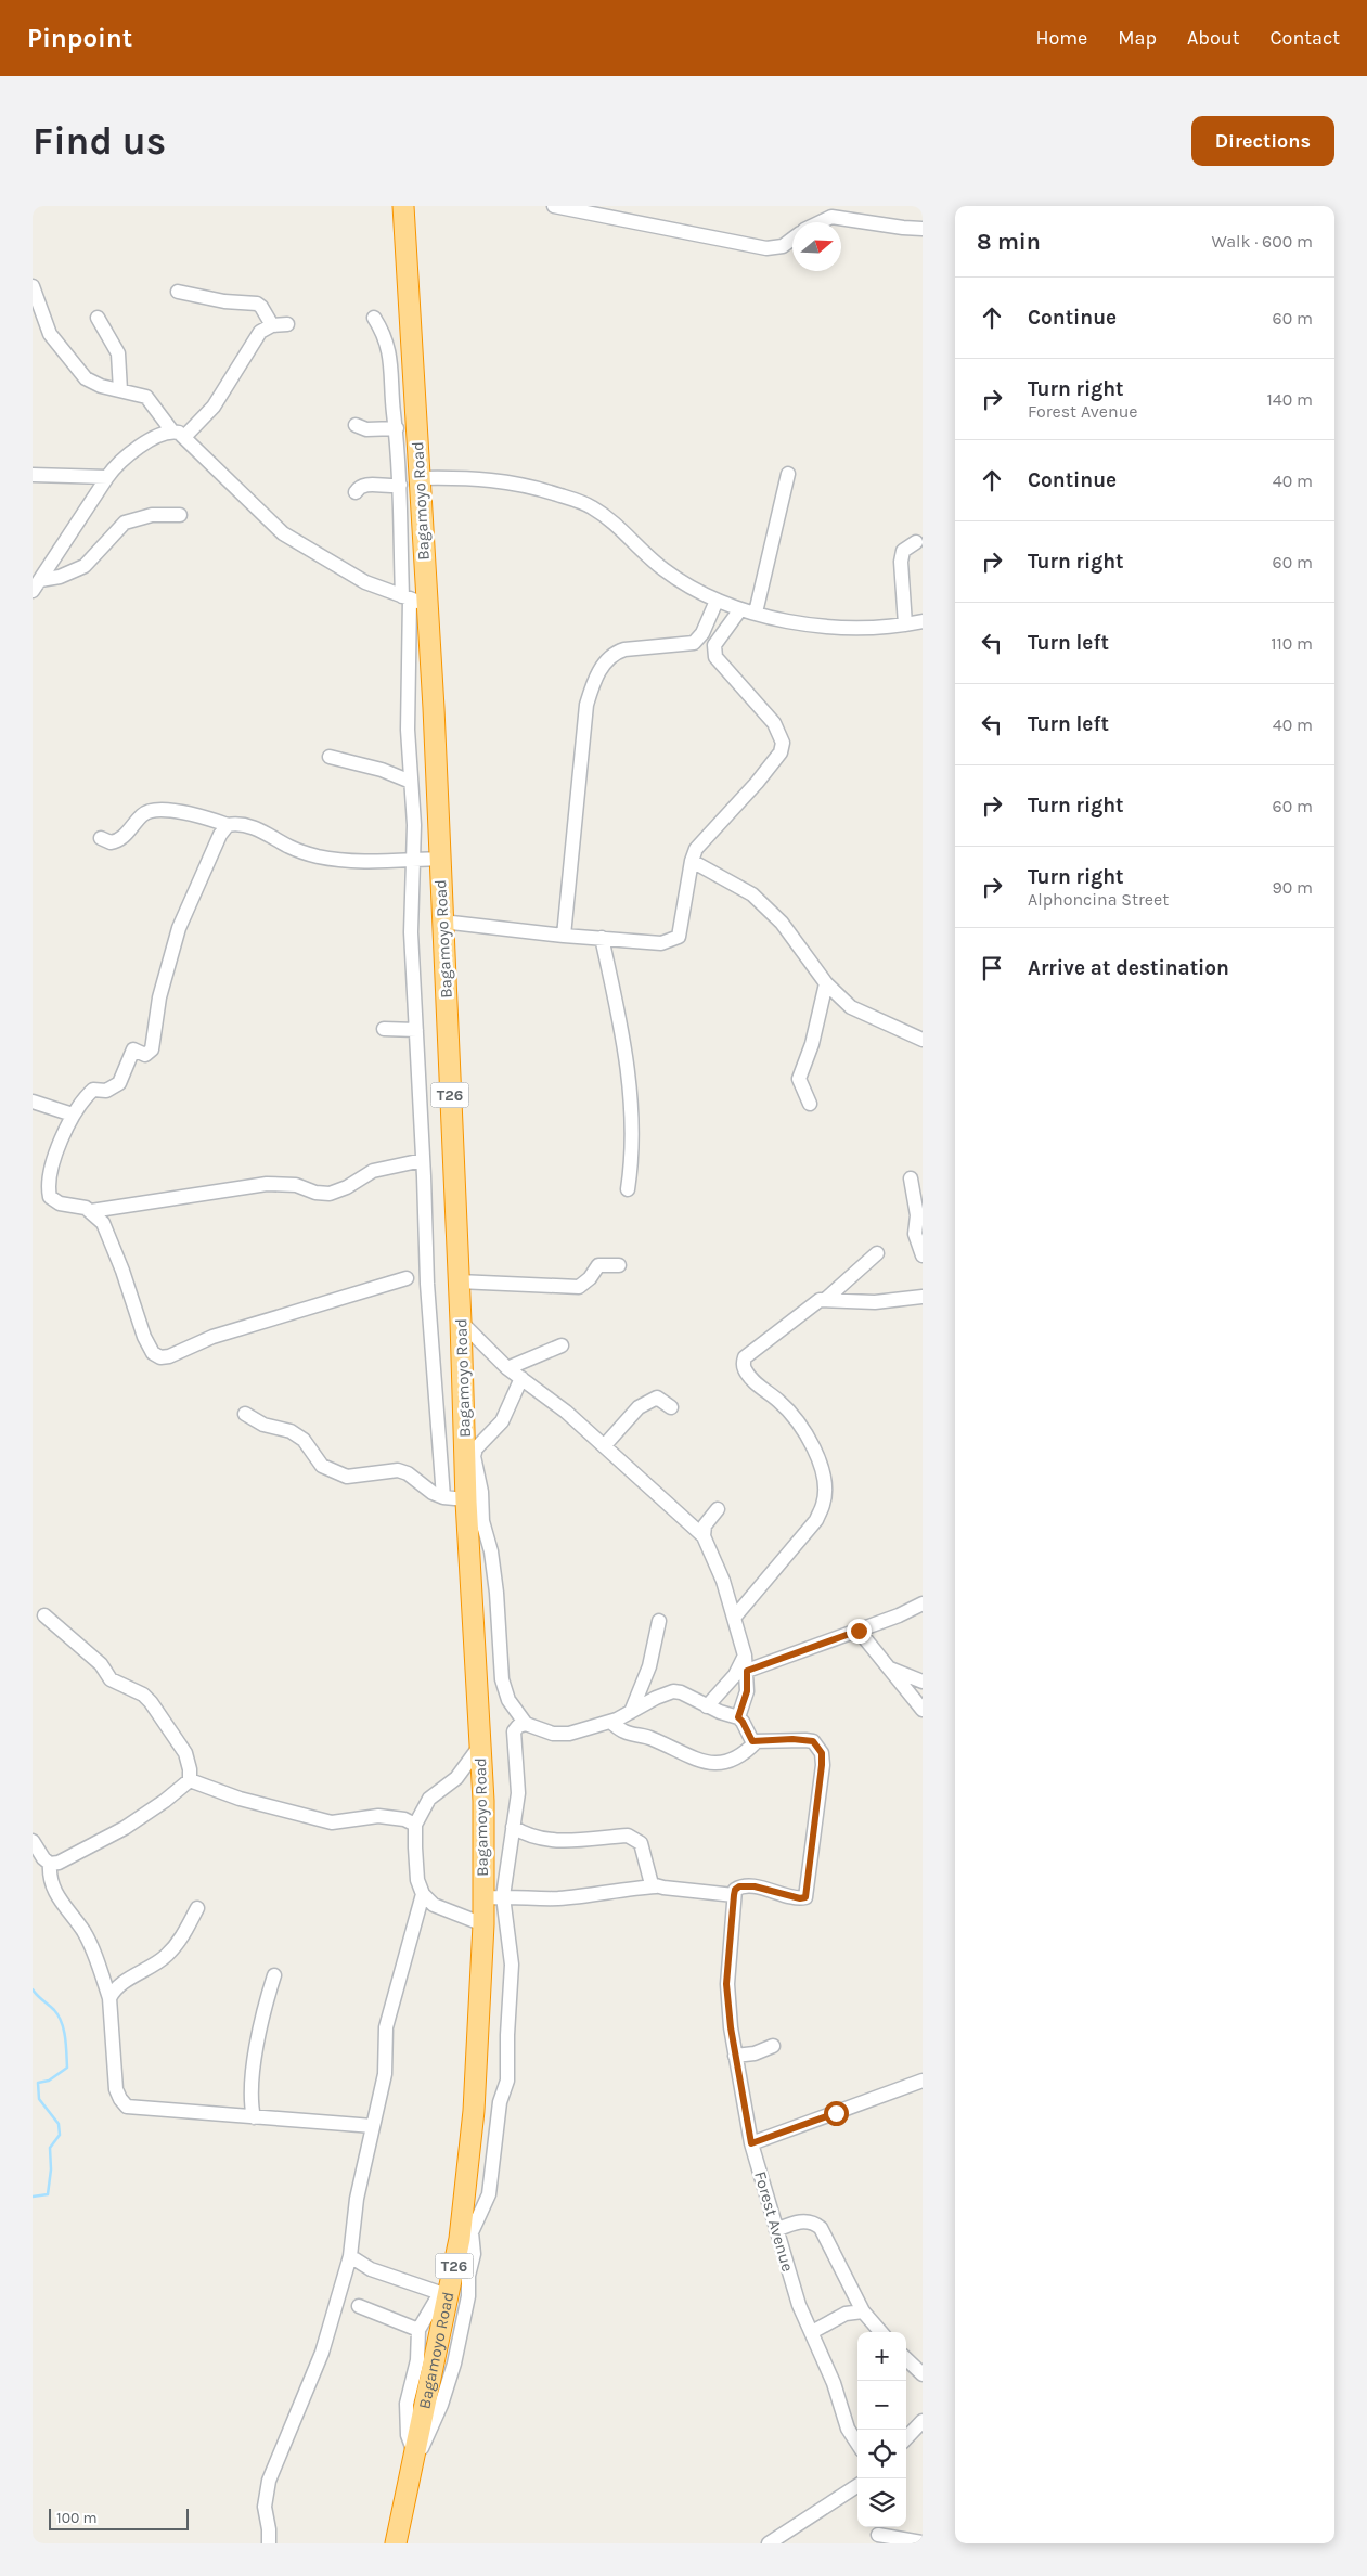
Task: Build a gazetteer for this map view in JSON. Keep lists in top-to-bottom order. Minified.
{"streets":{"highway":["Bagamoyo Road","T26"],"street":["Forest Avenue"]},"scale_bar":"100 m","north":"right","page":{"header":"Pinpoint","nav":["Home","Map","About","Contact"],"buttons":"Directions","title":"Find us","heading":["8 min","Walk · 600 m"],"list":[["Continue","60 m"],["Turn right","Forest Avenue","140 m"],["Continue","40 m"],["Turn right","60 m"],["Turn left","110 m"],["Turn left","40 m"],["Turn right","60 m"],["Turn right","Alphoncina Street","90 m"],"Arrive at destination"],"map_buttons":["+","−"],"scale":"100 m"}}
